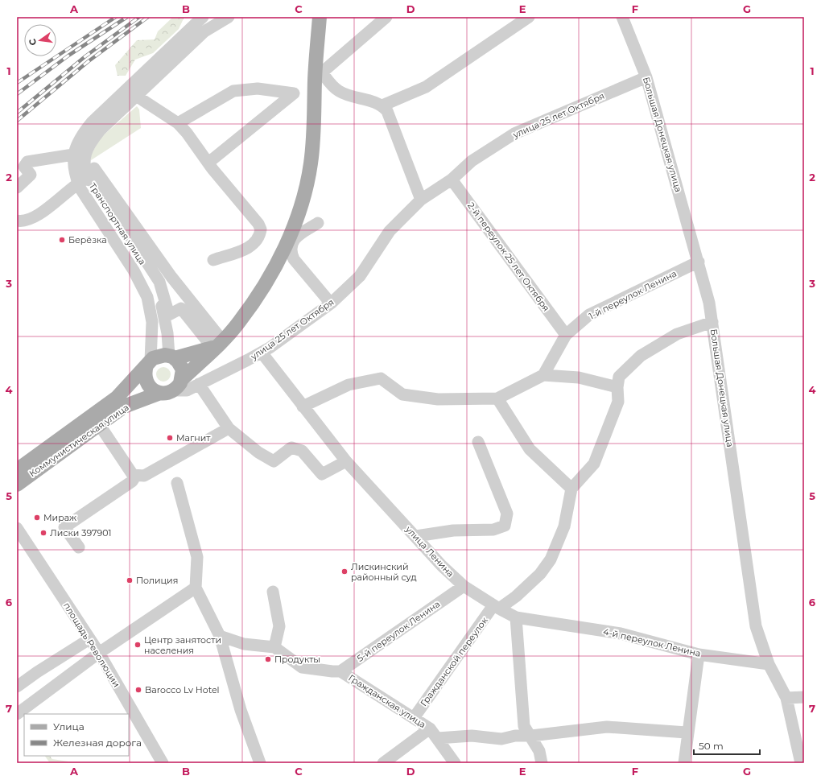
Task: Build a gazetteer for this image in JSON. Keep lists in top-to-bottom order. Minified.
{"streets":{"main road":["Коммунистическая улица"],"street":["улица 25 лет Октября","Большая Донецкая улица","Транспортная улица","2-й переулок 25 лет Октября","1-й переулок Ленина","улица Ленина","5-й переулок Ленина","4-й переулок Ленина","площадь Революции","Гражданской переулок","Гражданская улица"]},"crossings":[["улица 25 лет Октября","Большая Донецкая улица"],["улица 25 лет Октября","Транспортная улица"],["улица 25 лет Октября","2-й переулок 25 лет Октября"],["улица 25 лет Октября","Коммунистическая улица"],["улица 25 лет Октября","улица Ленина"],["Большая Донецкая улица","1-й переулок Ленина"],["Большая Донецкая улица","4-й переулок Ленина"],["Транспортная улица","Коммунистическая улица"],["2-й переулок 25 лет Октября","1-й переулок Ленина"],["улица Ленина","5-й переулок Ленина"],["улица Ленина","4-й переулок Ленина"],["улица Ленина","Гражданской переулок"],["5-й переулок Ленина","Гражданская улица"],["Гражданской переулок","Гражданская улица"]],"places":["Берёзка","Магнит","Мираж","Лиски 397901","Лискинский районный суд","Полиция","Центр занятости населения","Продукты","Barocco Lv Hotel"],"legend":["Улица","Железная дорога"],"scale_bar":"50 m","north":"left","grid":{"columns":["A","B","C","D","E","F","G"],"rows":["1","2","3","4","5","6","7"]}}
